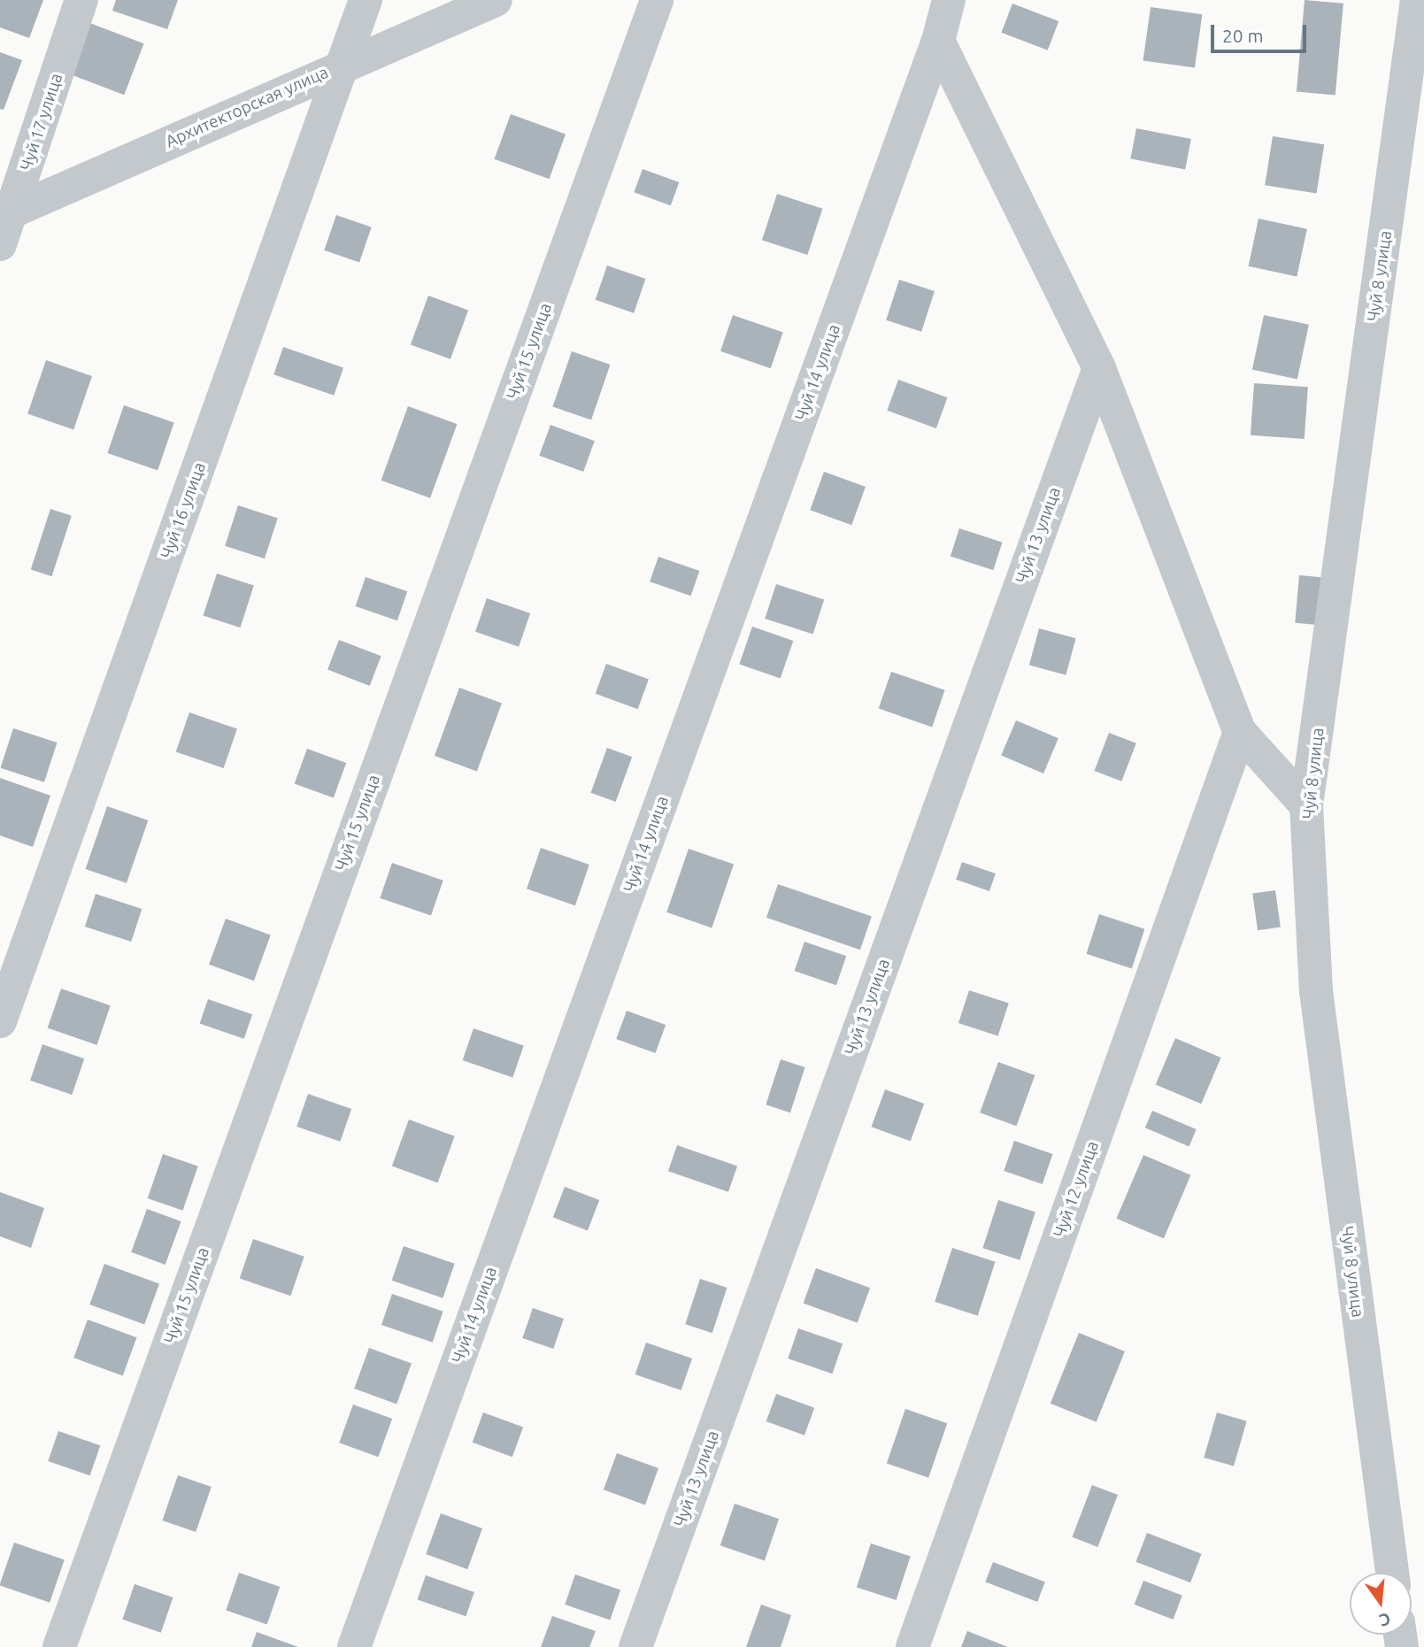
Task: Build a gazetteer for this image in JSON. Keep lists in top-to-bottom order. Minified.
{"streets":{"street":["Архитекторская улица","Чуй 17 улица","Чуй 8 улица","Чуй 15 улица","Чуй 14 улица","Чуй 16 улица","Чуй 13 улица","Чуй 12 улица"]},"crossings":[["Архитекторская улица","Чуй 17 улица"],["Архитекторская улица","Чуй 16 улица"]],"scale_bar":"20 m","north":"bottom"}
